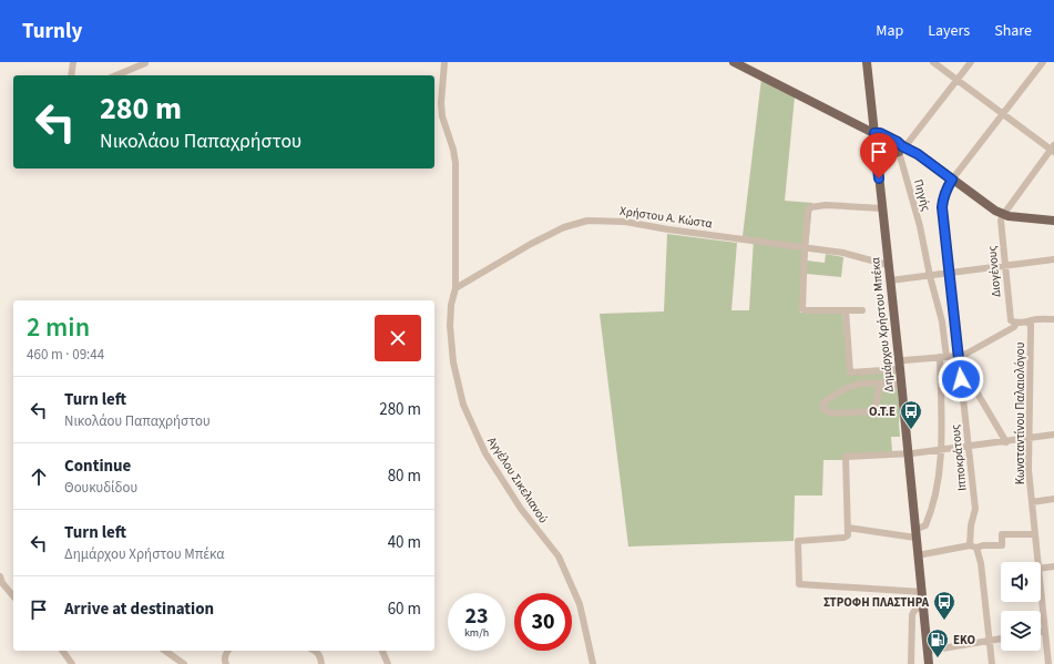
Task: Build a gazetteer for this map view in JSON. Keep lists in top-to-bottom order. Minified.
{"streets":{"main road":["Δημάρχου Χρήστου Μπέκα"],"street":["Πηγής","Χρήστου Α. Κώστα","Διογένους","Κωνσταντίνου Παλαιολόγου","Ιπποκράτους","Αγγέλου Σικελιανού"]},"crossings":[["Πηγής","Δημάρχου Χρήστου Μπέκα"],["Χρήστου Α. Κώστα","Δημάρχου Χρήστου Μπέκα"],["Χρήστου Α. Κώστα","Αγγέλου Σικελιανού"]],"places":{"bus stop":["Ο.Τ.Ε","ΣΤΡΟΦΗ ΠΛΑΣΤΗΡΑ"],"fuel station":["ΕΚΟ"]},"page":{"header":"Turnly","nav":["Map","Layers","Share"],"turn":["280 m","Νικολάου Παπαχρήστου"],"heading":["2 min","460 m · 09:44"],"list":[{"name":"Turn left","note":"Νικολάου Παπαχρήστου","value":"280 m"},{"name":"Continue","note":"Θουκυδίδου","value":"80 m"},{"name":"Turn left","note":"Δημάρχου Χρήστου Μπέκα","value":"40 m"},{"name":"Arrive at destination","value":"60 m"}],"speed":"23 km/h","limit":"30"}}
